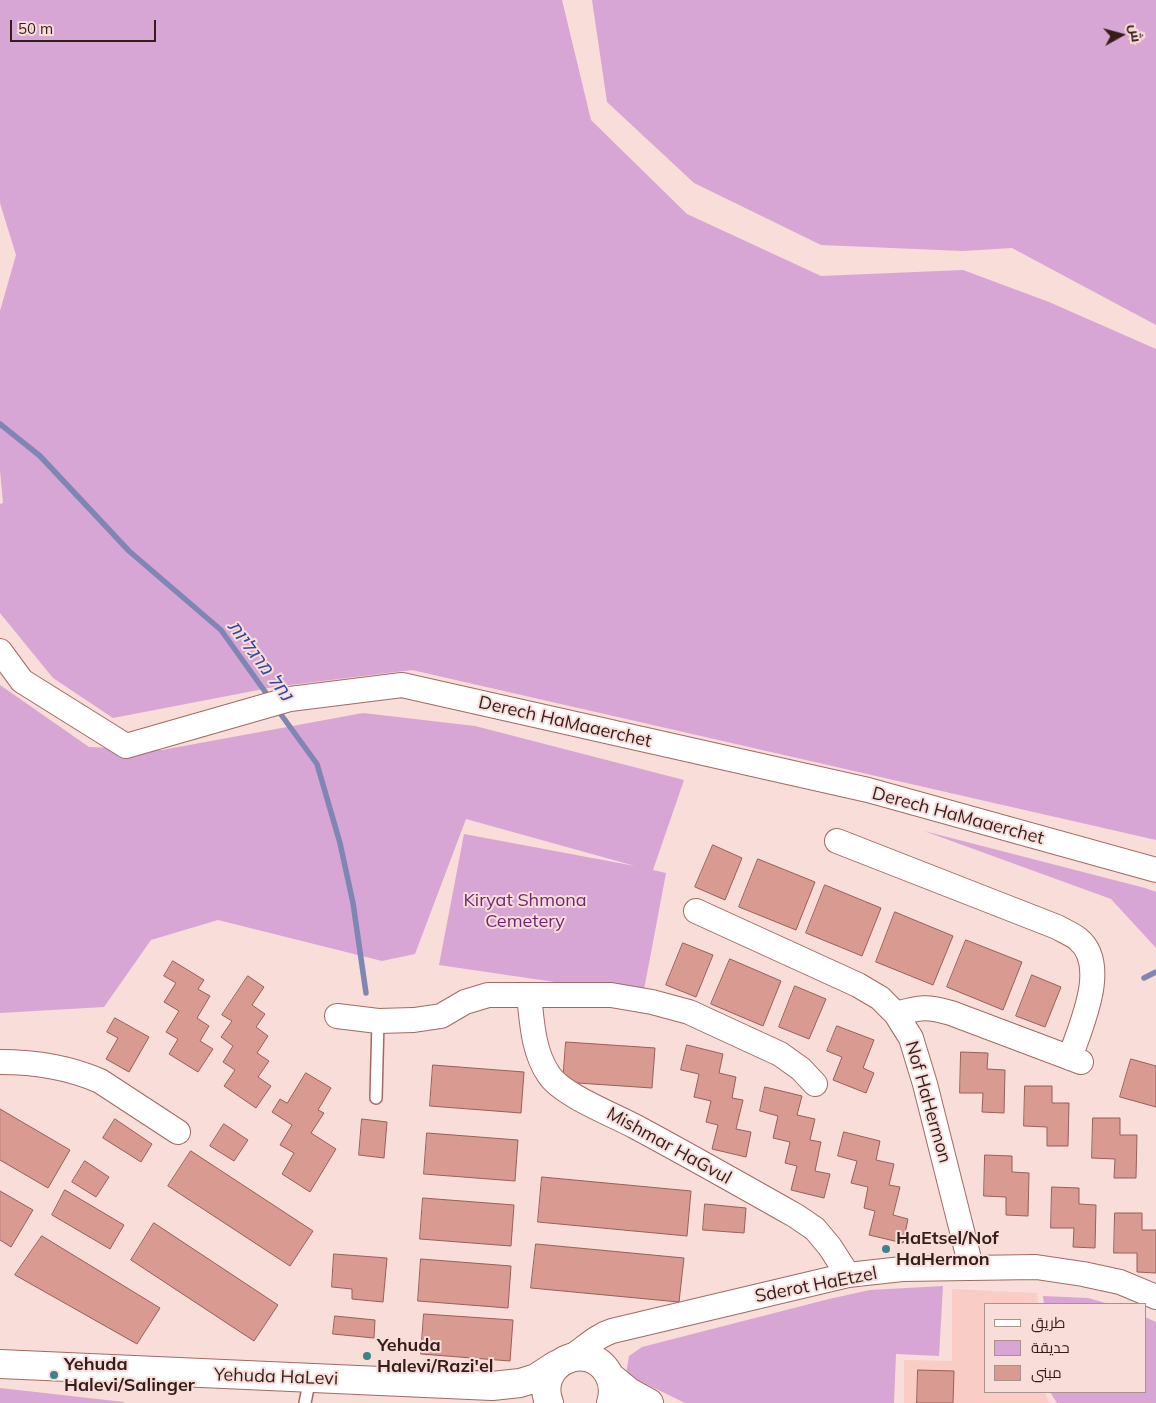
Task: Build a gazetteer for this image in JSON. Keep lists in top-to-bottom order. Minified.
{"streets":{"street":["Derech HaMaaerchet","Nof HaHermon","Mishmar HaGvul","Sderot HaEtzel","Yehuda HaLevi"]},"crossings":[["Nof HaHermon","Sderot HaEtzel"],["Mishmar HaGvul","Sderot HaEtzel"],["Sderot HaEtzel","Yehuda HaLevi"]],"water":["נחל מרגליות"],"parks":["Kiryat Shmona Cemetery"],"places":["HaEtsel/Nof HaHermon","Yehuda Halevi/Razi'el","Yehuda Halevi/Salinger"],"legend":["طريق","حديقة","مبنى"],"scale_bar":"50 m","north":"right"}
